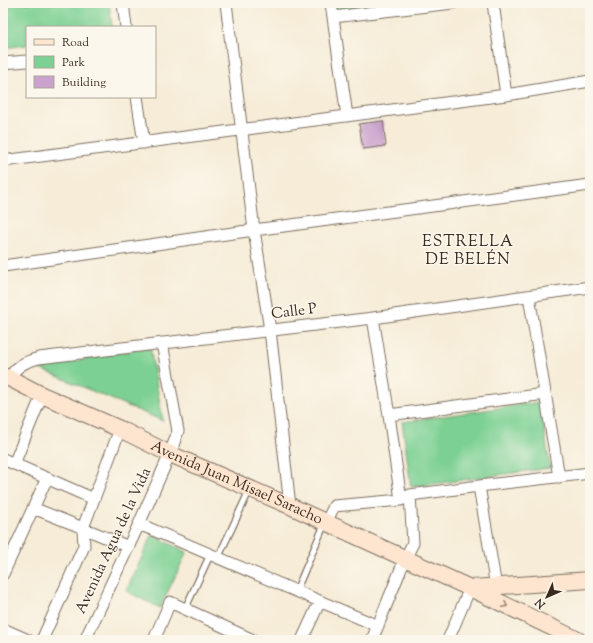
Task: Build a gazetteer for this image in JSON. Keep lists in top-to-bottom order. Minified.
{"streets":{"street":["Calle P","Avenida Juan Misael Saracho","Avenida Agua de la Vida"]},"crossings":[["Calle P","Avenida Juan Misael Saracho"],["Calle P","Avenida Agua de la Vida"],["Avenida Juan Misael Saracho","Avenida Agua de la Vida"]],"districts":["ESTRELLA DE BELÉN"],"legend":["Road","Park","Building"],"north":"bottom left"}
